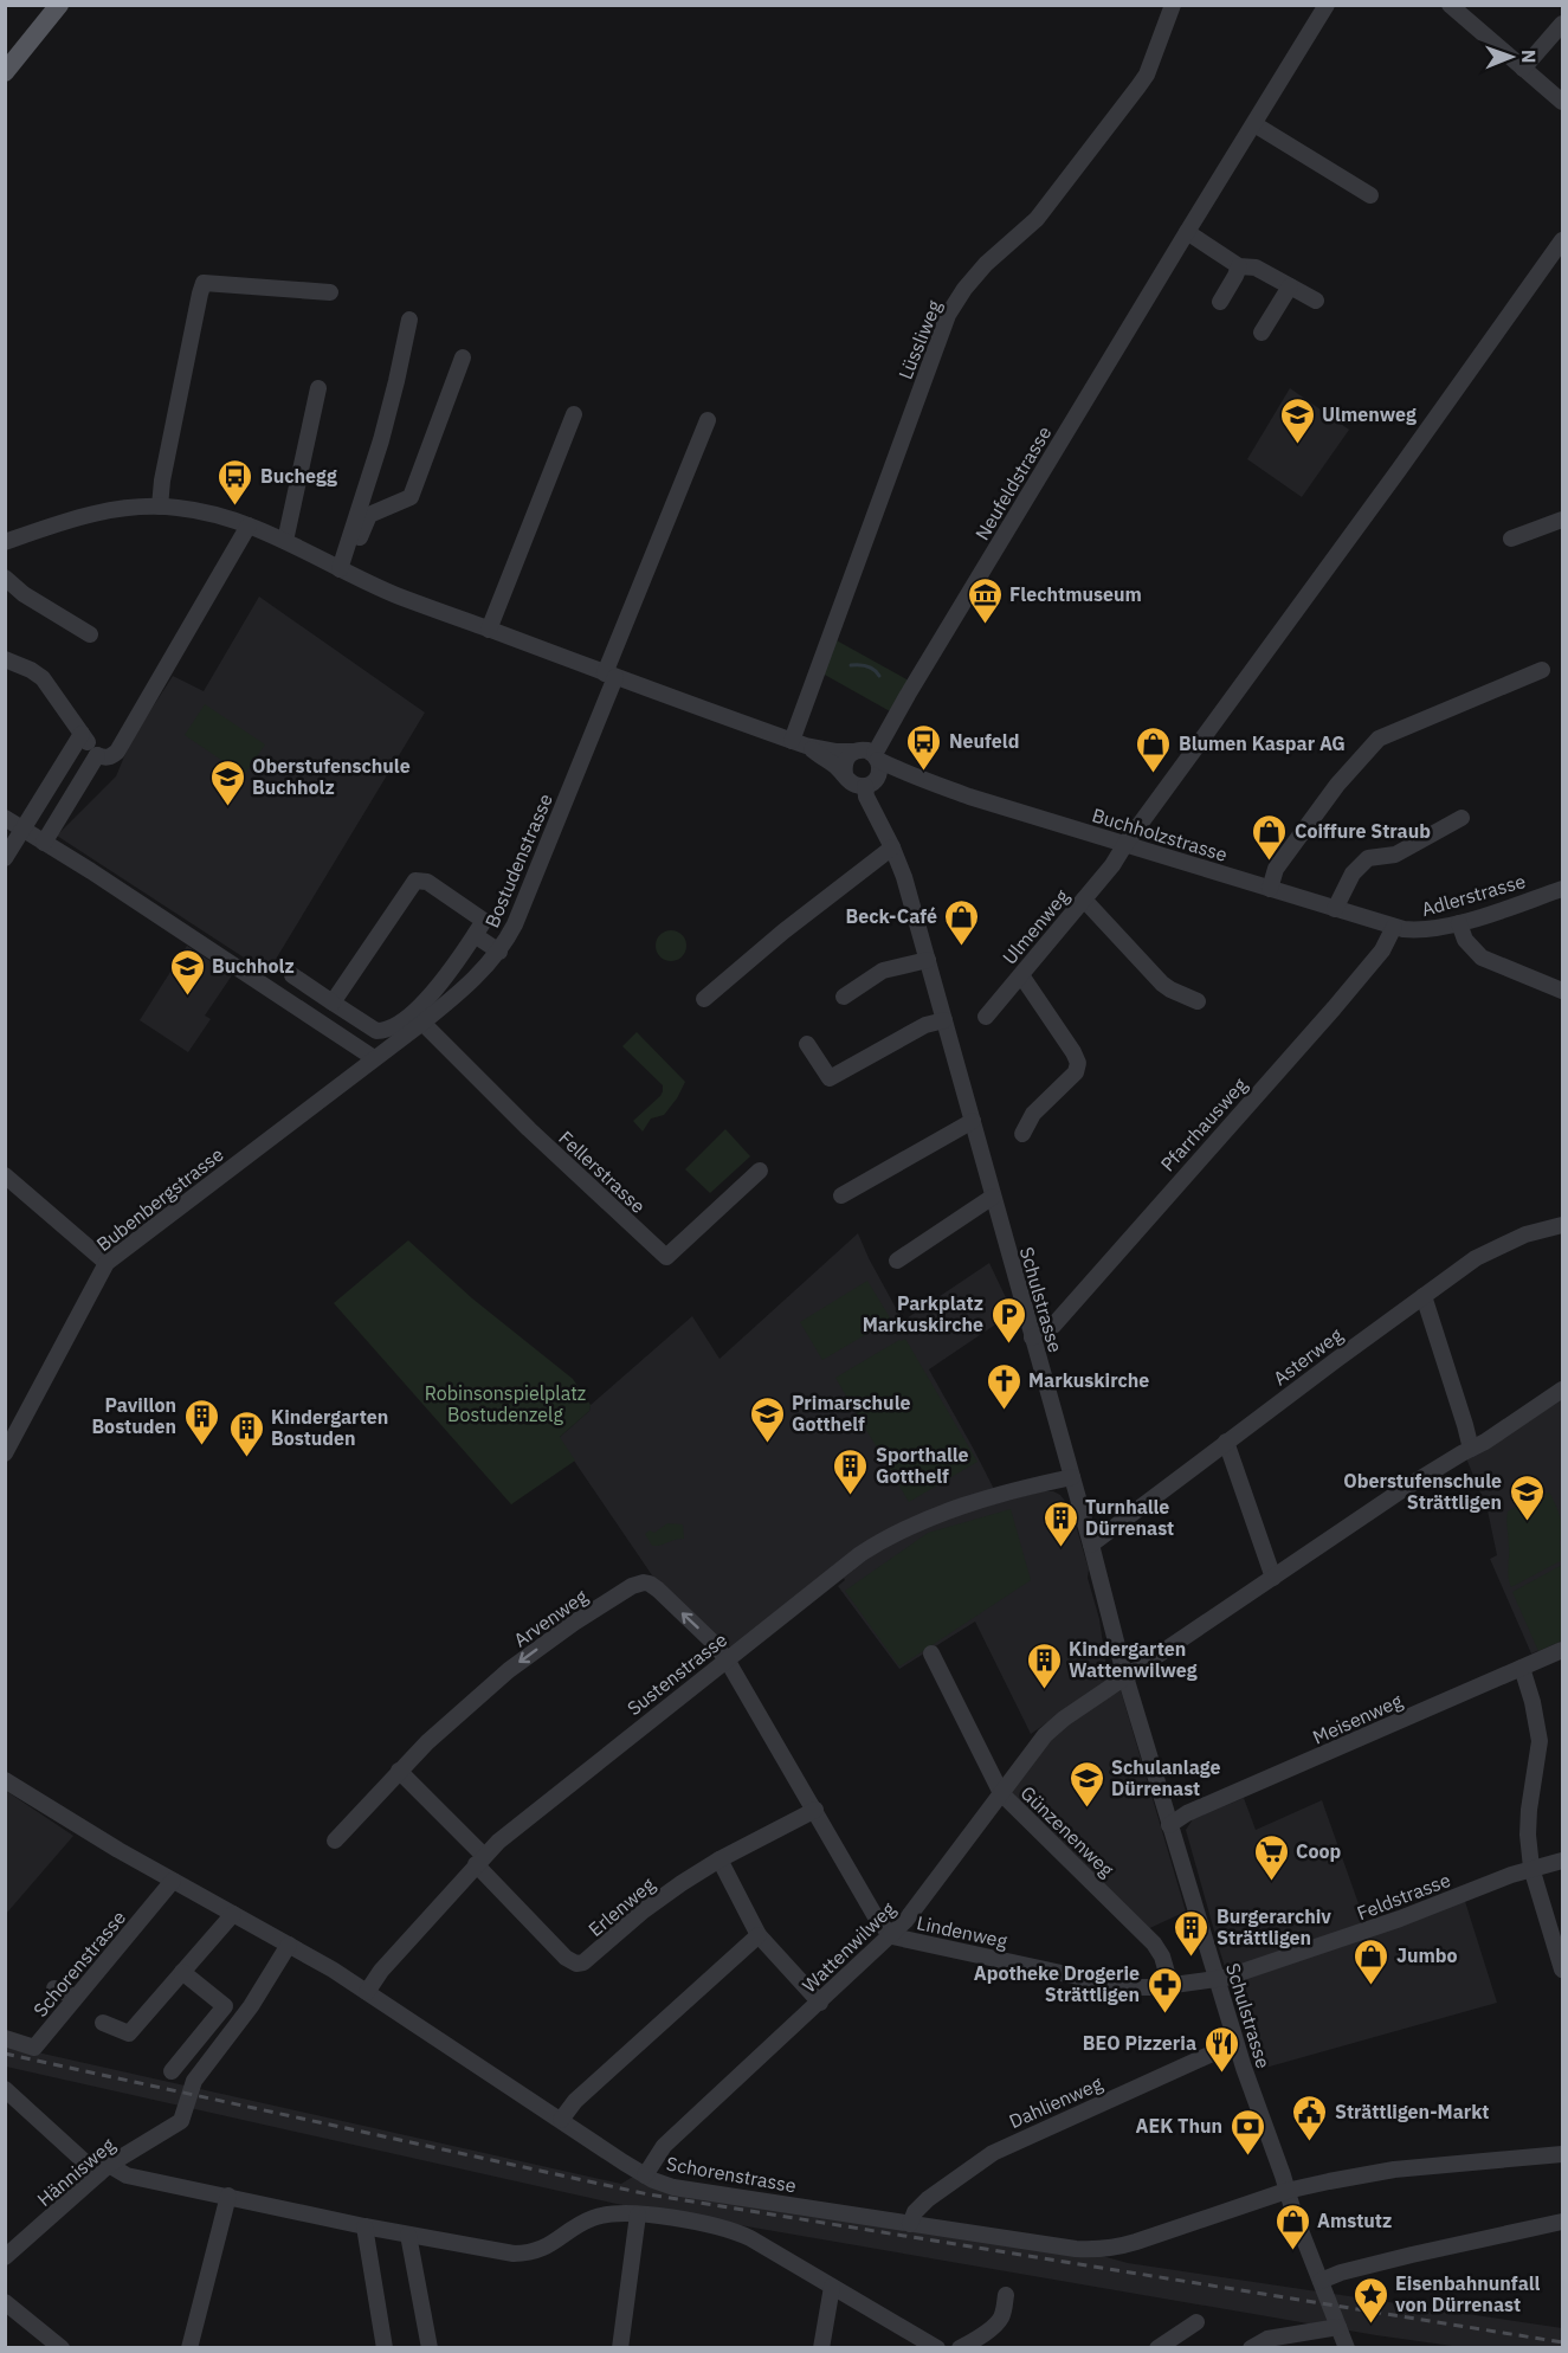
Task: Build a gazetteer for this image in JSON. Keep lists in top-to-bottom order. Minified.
{"streets":{"street":["Lüssliweg","Neufeldstrasse","Buchholzstrasse","Bostudenstrasse","Adlerstrasse","Ulmenweg","Pfarrhausweg","Fellerstrasse","Bubenbergstrasse","Schulstrasse","Asterweg","Arvenweg","Sustenstrasse","Meisenweg","Günzenenweg","Feldstrasse","Erlenweg","Lindenweg","Wattenwilweg","Schorenstrasse","Dahlienweg","Hännisweg"]},"crossings":[["Neufeldstrasse","Buchholzstrasse"],["Neufeldstrasse","Schulstrasse"],["Buchholzstrasse","Adlerstrasse"],["Buchholzstrasse","Ulmenweg"],["Buchholzstrasse","Pfarrhausweg"],["Buchholzstrasse","Schulstrasse"],["Bostudenstrasse","Fellerstrasse"],["Bostudenstrasse","Bubenbergstrasse"],["Adlerstrasse","Pfarrhausweg"],["Pfarrhausweg","Schulstrasse"],["Schulstrasse","Asterweg"],["Schulstrasse","Sustenstrasse"],["Schulstrasse","Meisenweg"],["Schulstrasse","Feldstrasse"],["Schulstrasse","Lindenweg"],["Schulstrasse","Wattenwilweg"],["Schulstrasse","Schorenstrasse"],["Schulstrasse","Dahlienweg"],["Arvenweg","Sustenstrasse"],["Arvenweg","Lindenweg"],["Sustenstrasse","Erlenweg"],["Sustenstrasse","Lindenweg"],["Sustenstrasse","Schorenstrasse"],["Günzenenweg","Lindenweg"],["Günzenenweg","Wattenwilweg"],["Feldstrasse","Lindenweg"],["Erlenweg","Lindenweg"],["Lindenweg","Wattenwilweg"],["Wattenwilweg","Schorenstrasse"],["Schorenstrasse","Dahlienweg"],["Schorenstrasse","Hännisweg"]],"one_way":["Arvenweg"],"parks":["Robinsonspielplatz Bostudenzelg"],"places":{"school or university":["Ulmenweg","Oberstufenschule Buchholz","Buchholz","Primarschule Gotthelf","Oberstufenschule Strättligen","Schulanlage Dürrenast"],"bus stop":["Buchegg","Neufeld"],"museum":["Flechtmuseum"],"shop":["Blumen Kaspar AG","Coiffure Straub","Beck-Café","Jumbo","Amstutz"],"parking":["Parkplatz Markuskirche"],"church":["Markuskirche"],"building":["Pavillon Bostuden","Kindergarten Bostuden","Sporthalle Gotthelf","Turnhalle Dürrenast","Kindergarten Wattenwilweg","Burgerarchiv Strättligen"],"supermarket":["Coop"],"pharmacy":["Apotheke Drogerie Strättligen"],"restaurant":["BEO Pizzeria"],"public building":["Strättligen-Markt"],"bank":["AEK Thun"],"place":["Eisenbahnunfall von Dürrenast"]},"north":"right"}
